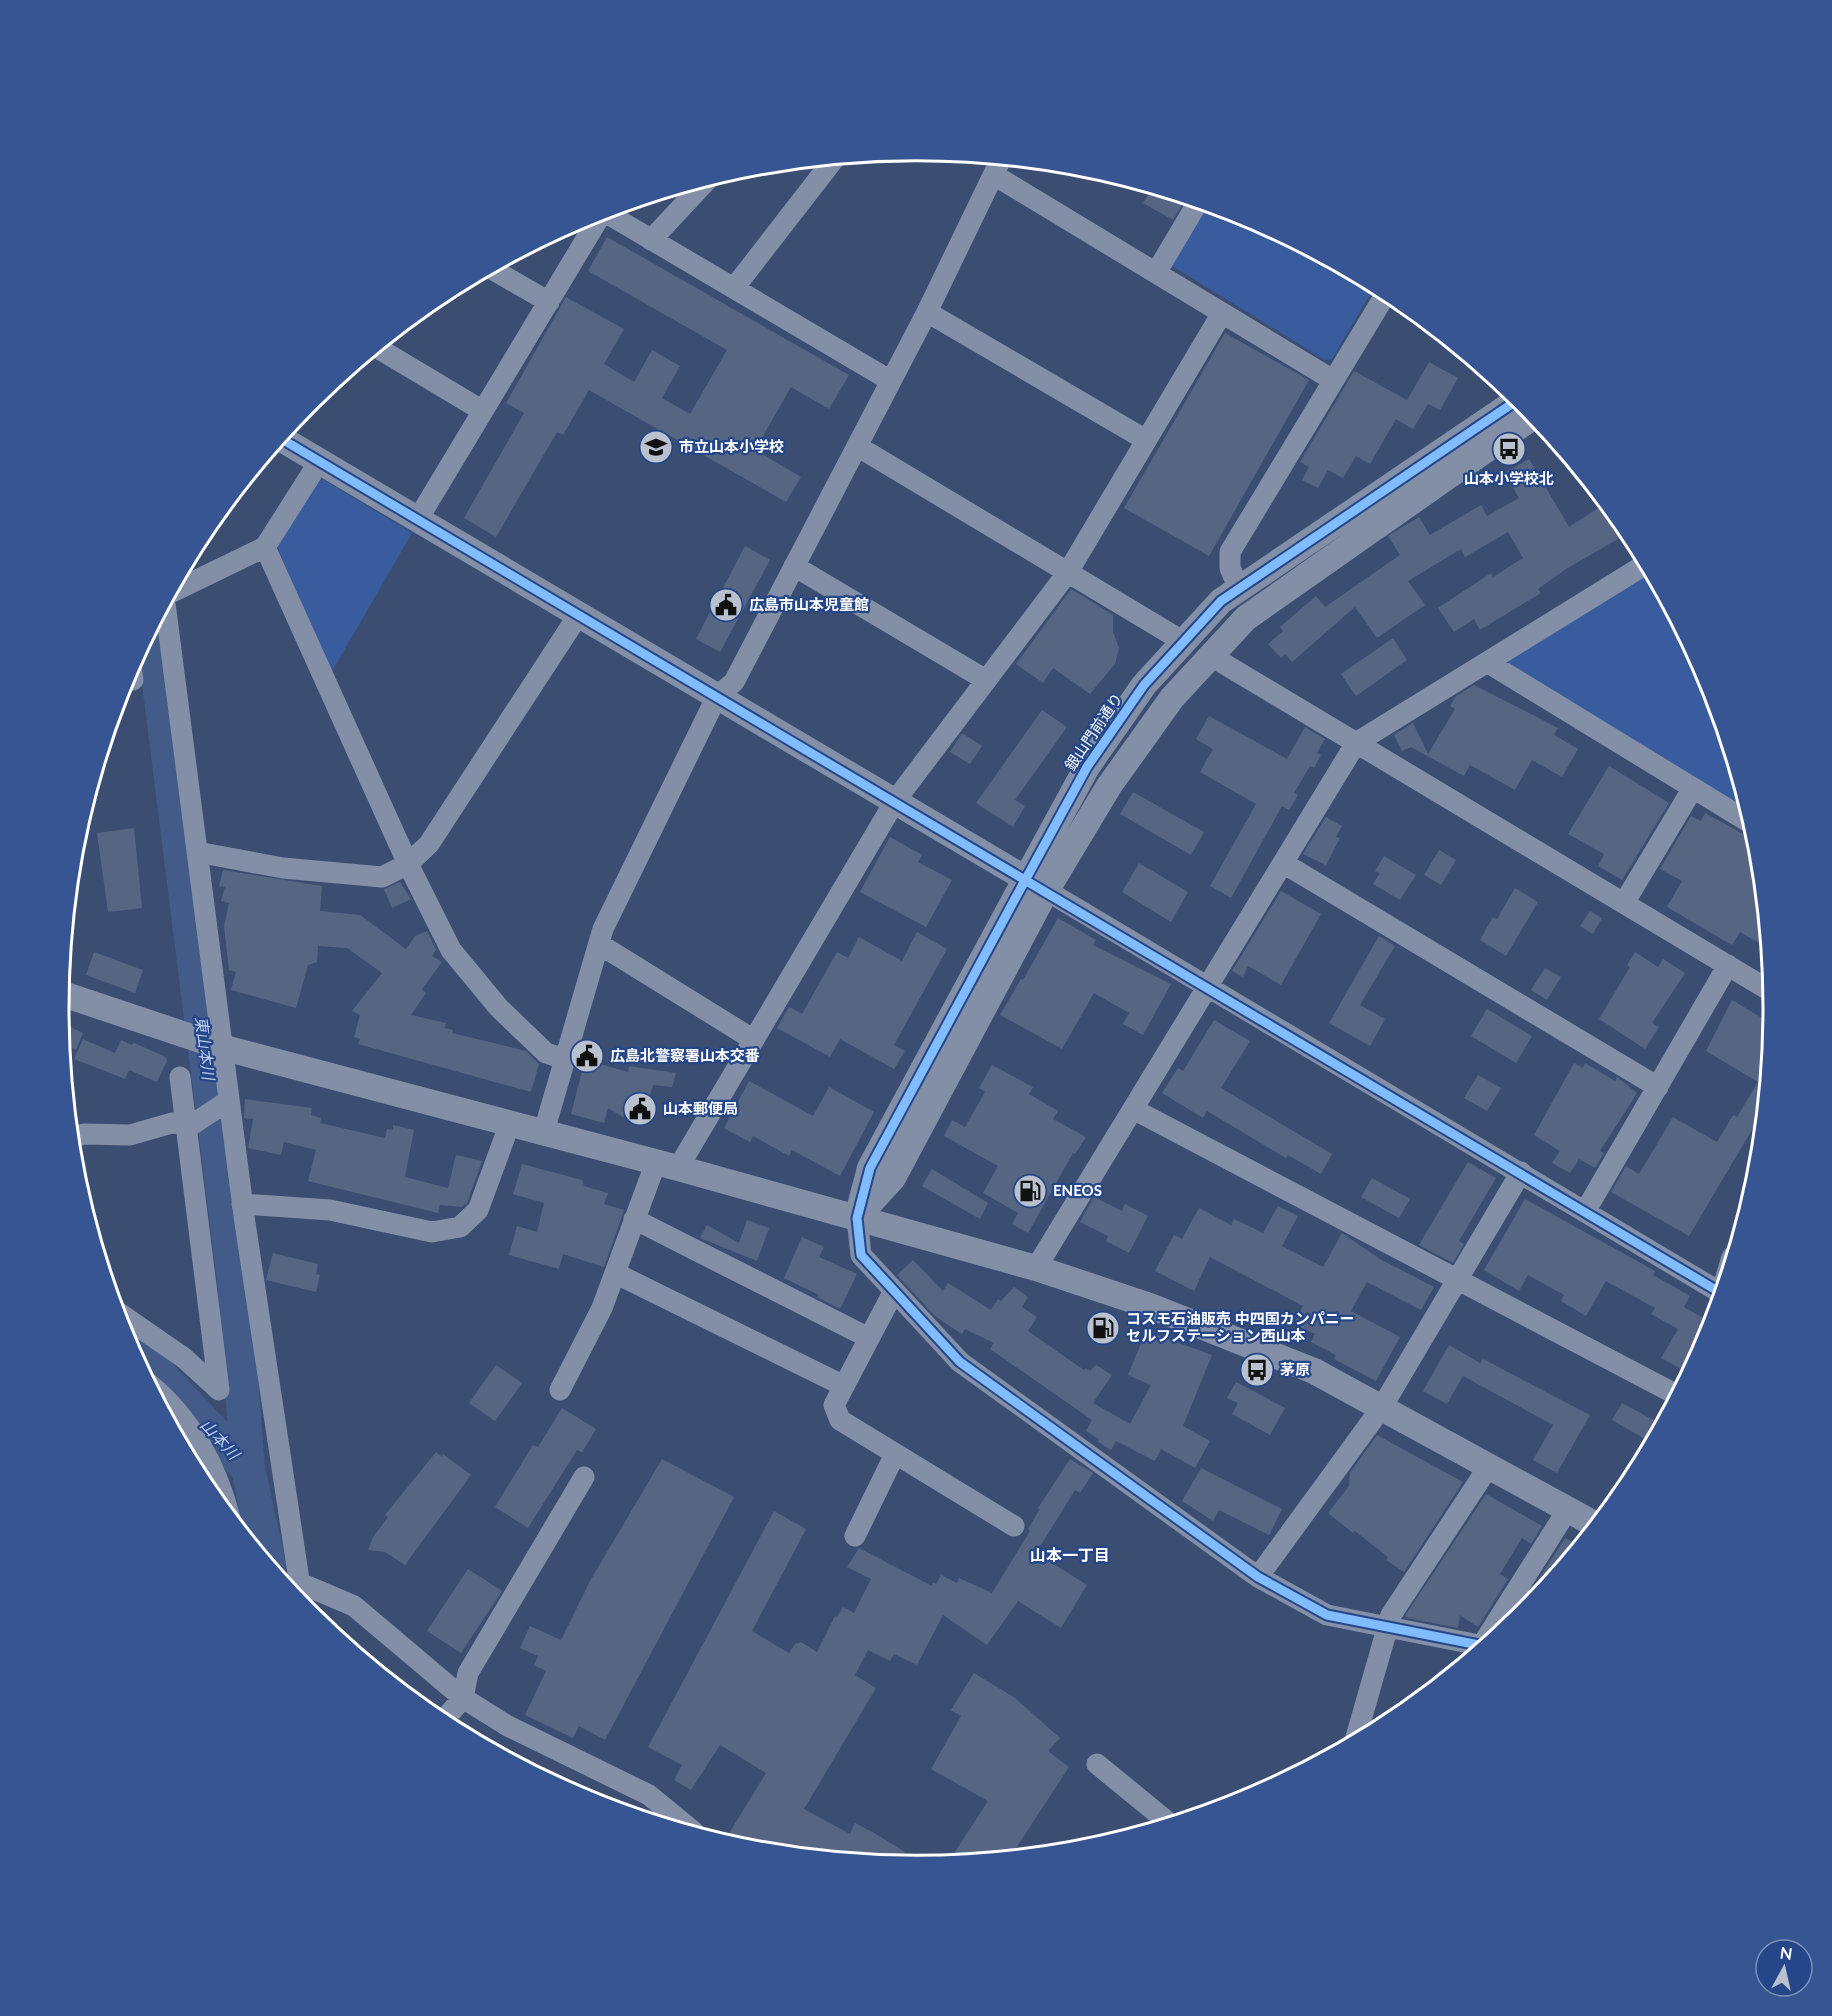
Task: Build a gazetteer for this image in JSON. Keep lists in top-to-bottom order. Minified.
{"streets":{"street":["銀山門前通り"]},"districts":["山本一丁目"],"water":["東山本川","山本川"],"places":{"school or university":["市立山本小学校"],"bus stop":["山本小学校北","茅原"],"public building":["広島市山本児童館","広島北警察署山本交番","山本郵便局"],"fuel station":["ENEOS","コスモ石油販売 中四国カンパニー セルフステーション西山本"]},"north":"top"}
